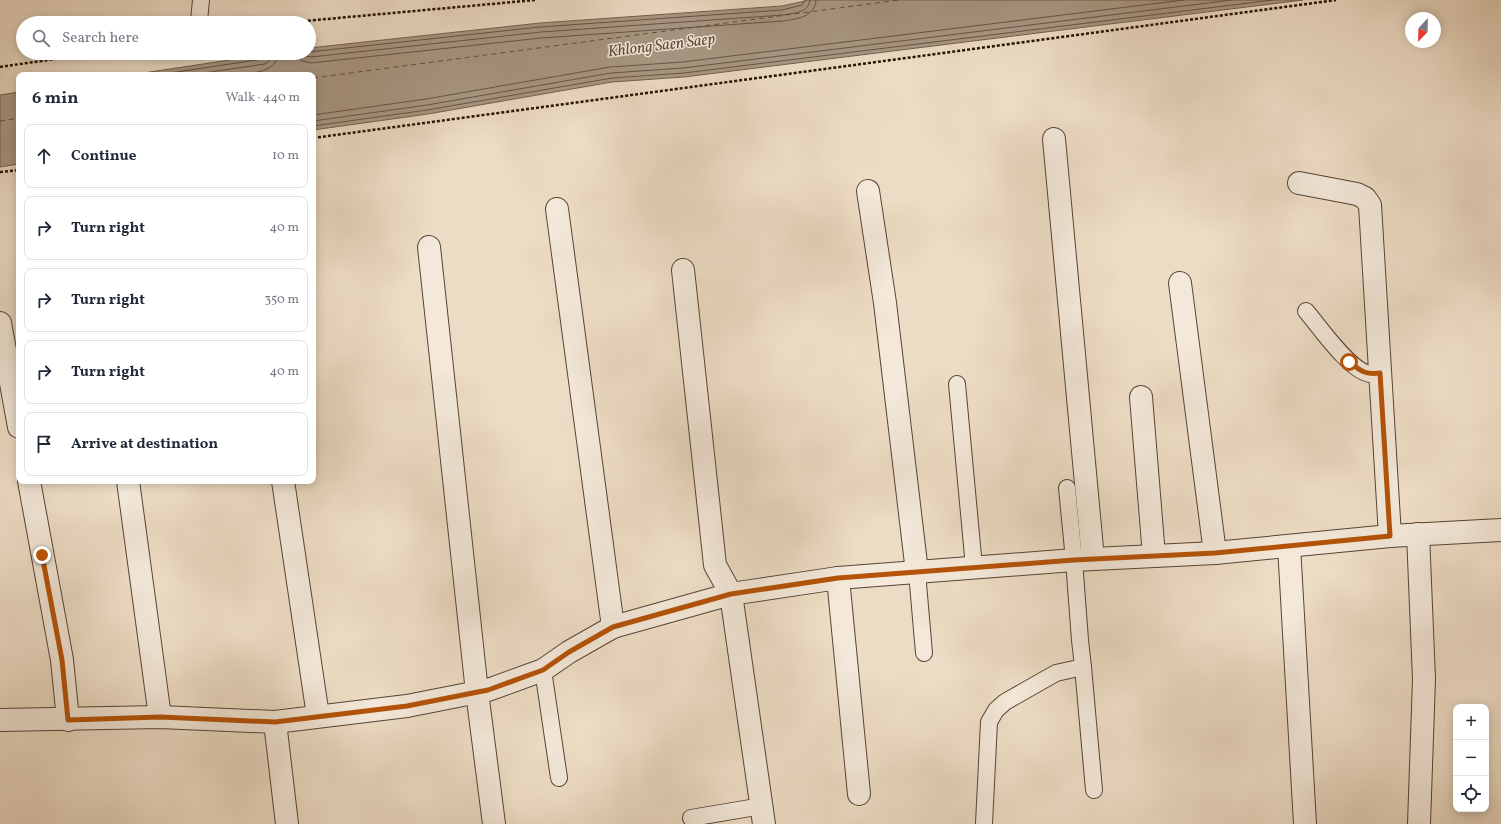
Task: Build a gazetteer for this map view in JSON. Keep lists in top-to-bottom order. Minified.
{"water":["Khlong Saen Saep"],"north":"bottom","page":{"search":"Search here","heading":["6 min","Walk · 440 m"],"list":[["Continue","10 m"],["Turn right","40 m"],["Turn right","350 m"],["Turn right","40 m"],"Arrive at destination"],"map_buttons":["+","−"]}}
